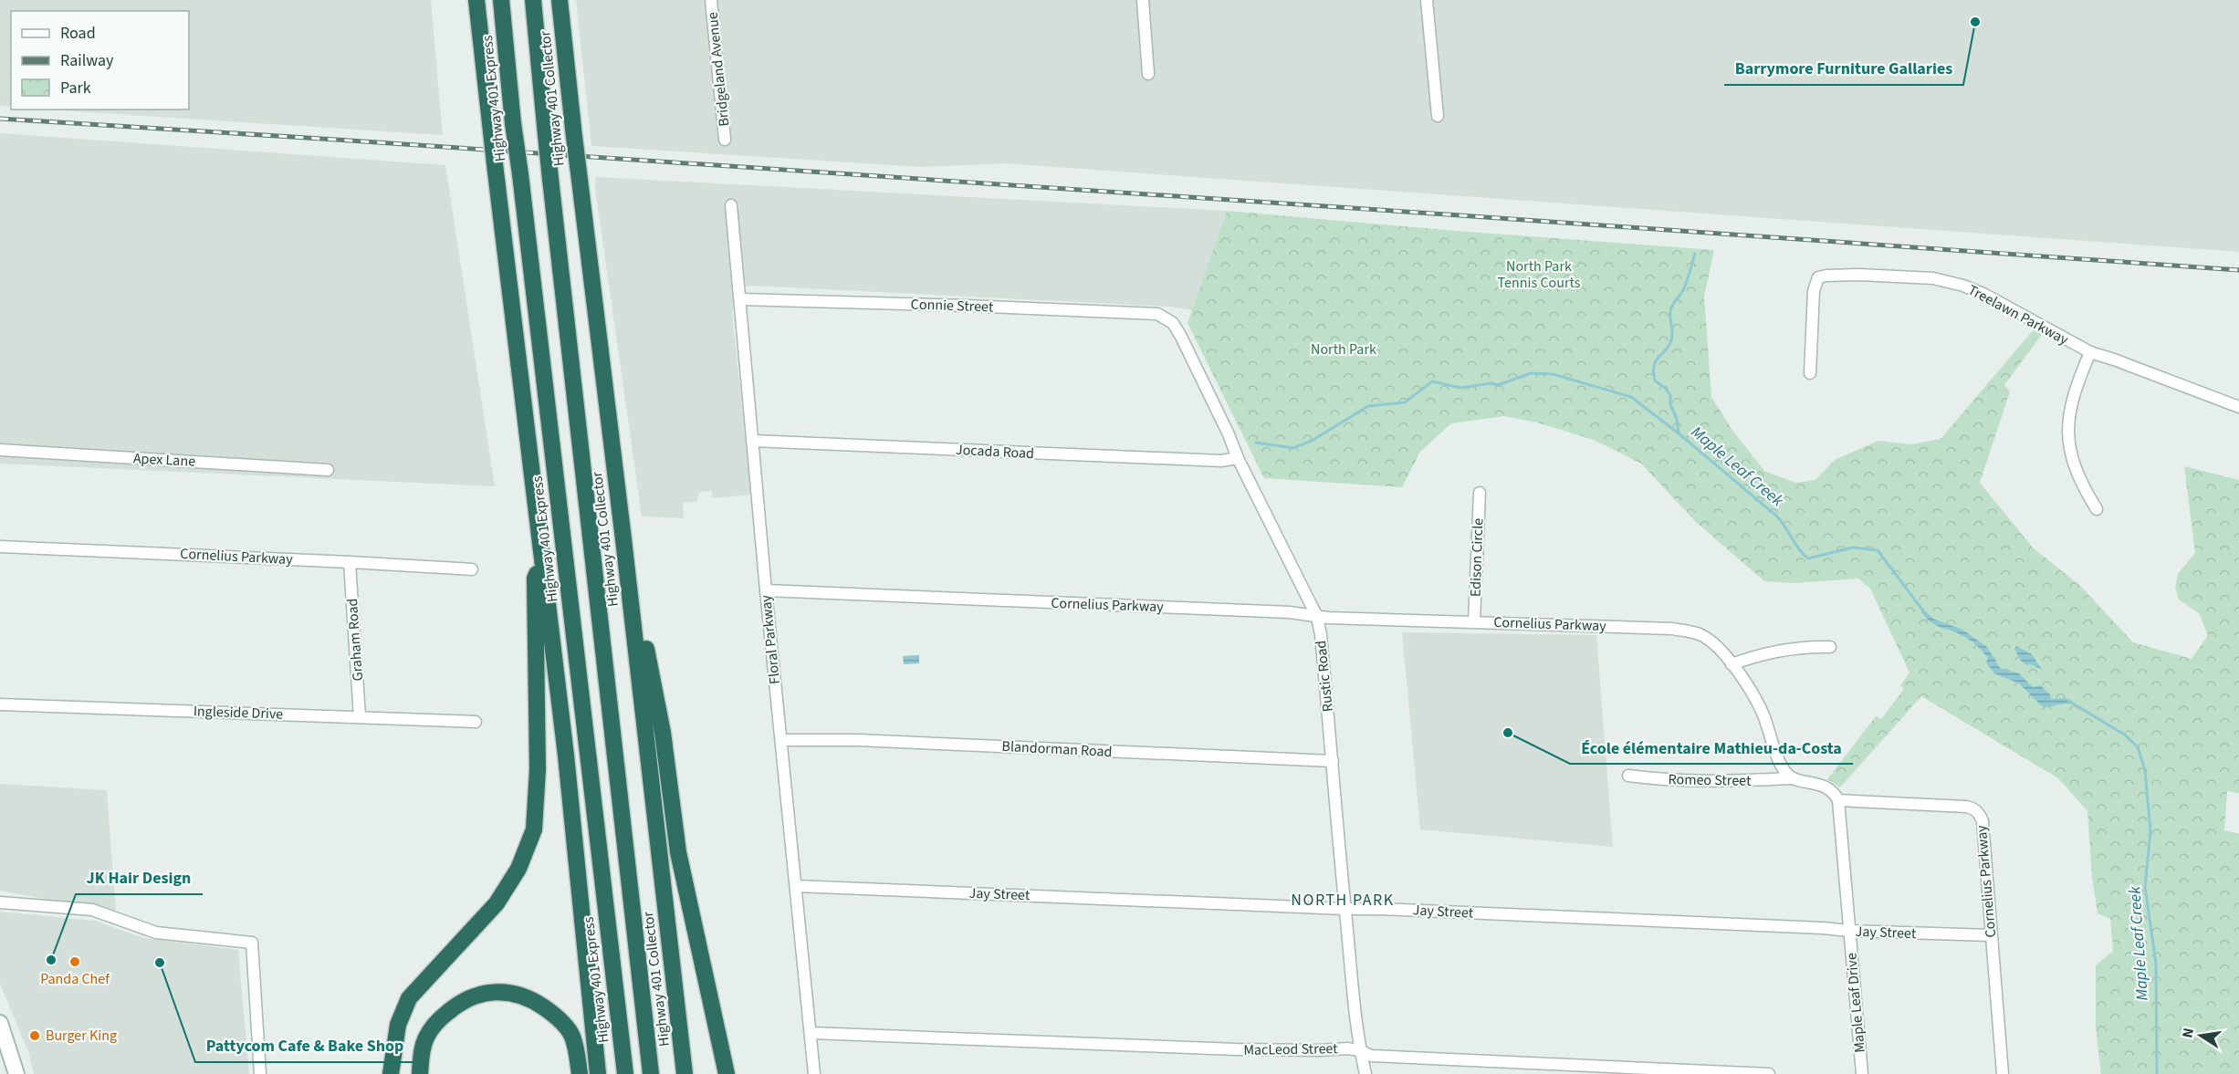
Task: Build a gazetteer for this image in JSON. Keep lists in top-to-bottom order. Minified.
{"streets":{"highway":["Highway 401 Express","Highway 401 Collector"],"street":["Bridgeland Avenue","Connie Street","Treelawn Parkway","Jocada Road","Apex Lane","Cornelius Parkway","Edison Circle","Graham Road","Floral Parkway","Rustic Road","Ingleside Drive","Blandorman Road","Romeo Street","Jay Street","Maple Leaf Drive","MacLeod Street"]},"crossings":[["Connie Street","Floral Parkway"],["Connie Street","Rustic Road"],["Jocada Road","Floral Parkway"],["Jocada Road","Rustic Road"],["Cornelius Parkway","Edison Circle"],["Cornelius Parkway","Graham Road"],["Cornelius Parkway","Floral Parkway"],["Cornelius Parkway","Rustic Road"],["Cornelius Parkway","Romeo Street"],["Cornelius Parkway","Jay Street"],["Cornelius Parkway","Maple Leaf Drive"],["Graham Road","Ingleside Drive"],["Floral Parkway","Blandorman Road"],["Floral Parkway","Jay Street"],["Floral Parkway","MacLeod Street"],["Rustic Road","Blandorman Road"],["Rustic Road","Jay Street"],["Rustic Road","MacLeod Street"],["Jay Street","Maple Leaf Drive"]],"districts":["NORTH PARK"],"water":["Maple Leaf Creek"],"parks":["North Park Tennis Courts","North Park"],"places":["Barrymore Furniture Gallaries","École élémentaire Mathieu-da-Costa","JK Hair Design","Panda Chef","Pattycom Cafe & Bake Shop","Burger King"],"legend":["Road","Railway","Park"],"north":"left"}
